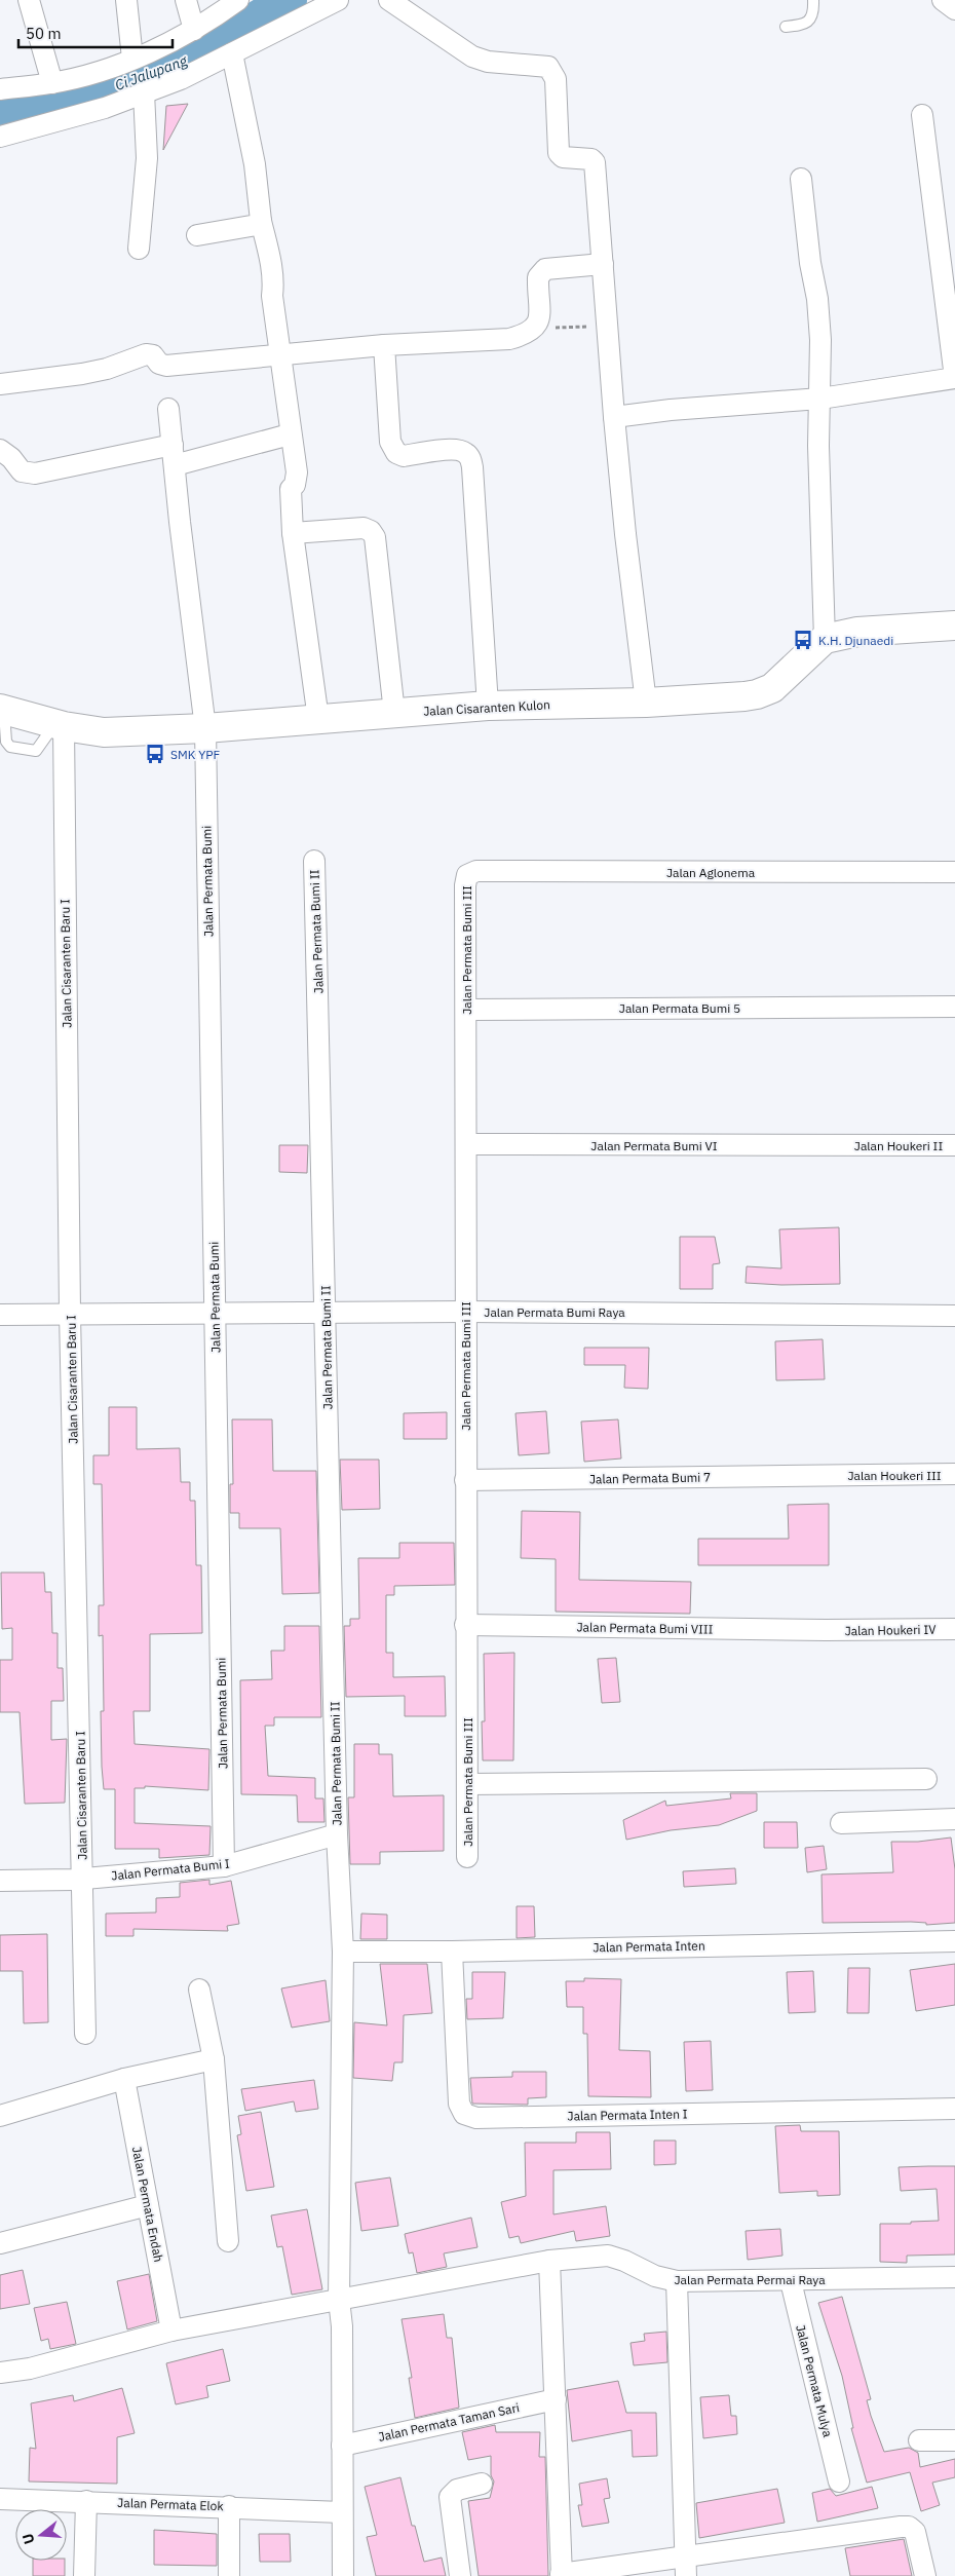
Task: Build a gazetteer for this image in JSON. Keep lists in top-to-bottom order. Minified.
{"streets":{"main road":["Jalan Cisaranten Kulon"],"street":["Jalan Aglonema","Jalan Permata Bumi","Jalan Permata Bumi II","Jalan Permata Bumi III","Jalan Cisaranten Baru I","Jalan Permata Bumi 5","Jalan Permata Bumi VI","Jalan Houkeri II","Jalan Permata Bumi Raya","Jalan Houkeri III","Jalan Permata Bumi 7","Jalan Permata Bumi VIII","Jalan Houkeri IV","Jalan Permata Bumi I","Jalan Permata Inten","Jalan Permata Inten I","Jalan Permata Endah","Jalan Permata Permai Raya","Jalan Permata Mulya","Jalan Permata Taman Sari","Jalan Permata Elok"]},"crossings":[["Jalan Cisaranten Kulon","Jalan Permata Bumi"],["Jalan Cisaranten Kulon","Jalan Cisaranten Baru I"],["Jalan Aglonema","Jalan Permata Bumi III"],["Jalan Permata Bumi","Jalan Permata Bumi Raya"],["Jalan Permata Bumi","Jalan Permata Bumi I"],["Jalan Permata Bumi II","Jalan Permata Bumi Raya"],["Jalan Permata Bumi II","Jalan Permata Bumi I"],["Jalan Permata Bumi II","Jalan Permata Inten"],["Jalan Permata Bumi II","Jalan Permata Permai Raya"],["Jalan Permata Bumi II","Jalan Permata Taman Sari"],["Jalan Permata Bumi II","Jalan Permata Elok"],["Jalan Permata Bumi III","Jalan Permata Bumi 5"],["Jalan Permata Bumi III","Jalan Permata Bumi VI"],["Jalan Permata Bumi III","Jalan Permata Bumi Raya"],["Jalan Permata Bumi III","Jalan Permata Bumi 7"],["Jalan Permata Bumi III","Jalan Permata Bumi VIII"],["Jalan Cisaranten Baru I","Jalan Permata Bumi Raya"],["Jalan Cisaranten Baru I","Jalan Permata Bumi I"],["Jalan Permata Bumi VI","Jalan Houkeri II"],["Jalan Houkeri III","Jalan Permata Bumi 7"],["Jalan Permata Bumi VIII","Jalan Houkeri IV"],["Jalan Permata Inten","Jalan Permata Inten I"],["Jalan Permata Endah","Jalan Permata Permai Raya"],["Jalan Permata Permai Raya","Jalan Permata Mulya"]],"water":["Ci Jalupang"],"places":{"bus stop":["K.H. Djunaedi","SMK YPF"]},"scale_bar":"50 m","north":"left"}
